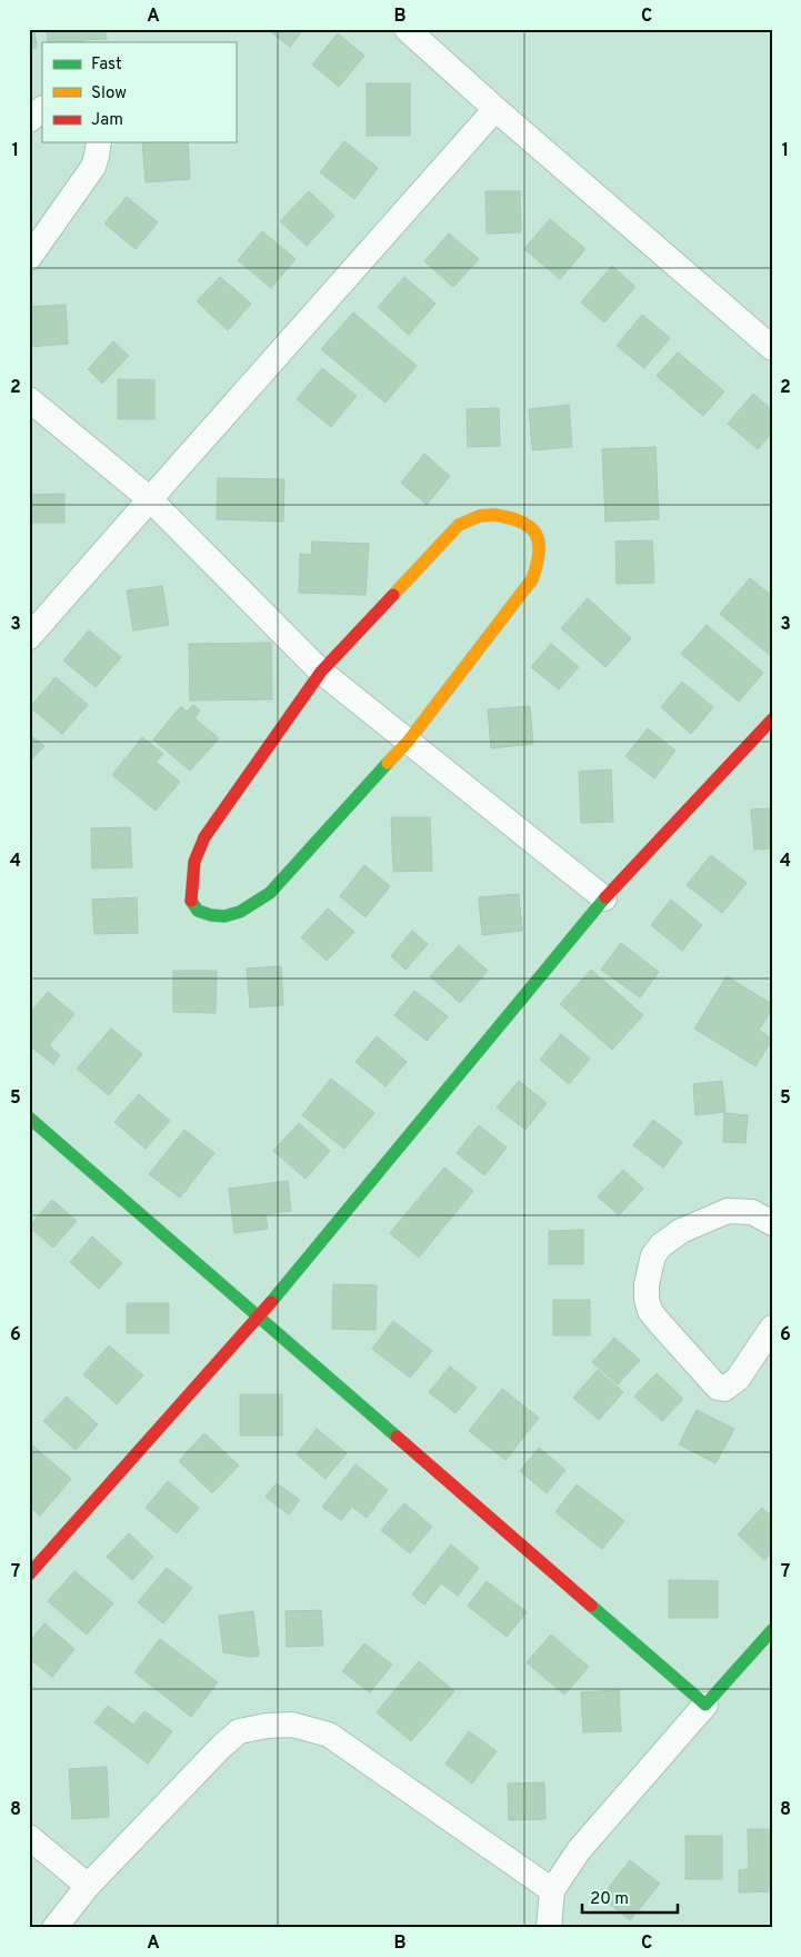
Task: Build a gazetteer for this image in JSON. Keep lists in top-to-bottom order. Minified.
{"legend":["Fast","Slow","Jam"],"scale_bar":"20 m","grid":{"columns":["A","B","C"],"rows":["1","2","3","4","5","6","7","8"]}}
